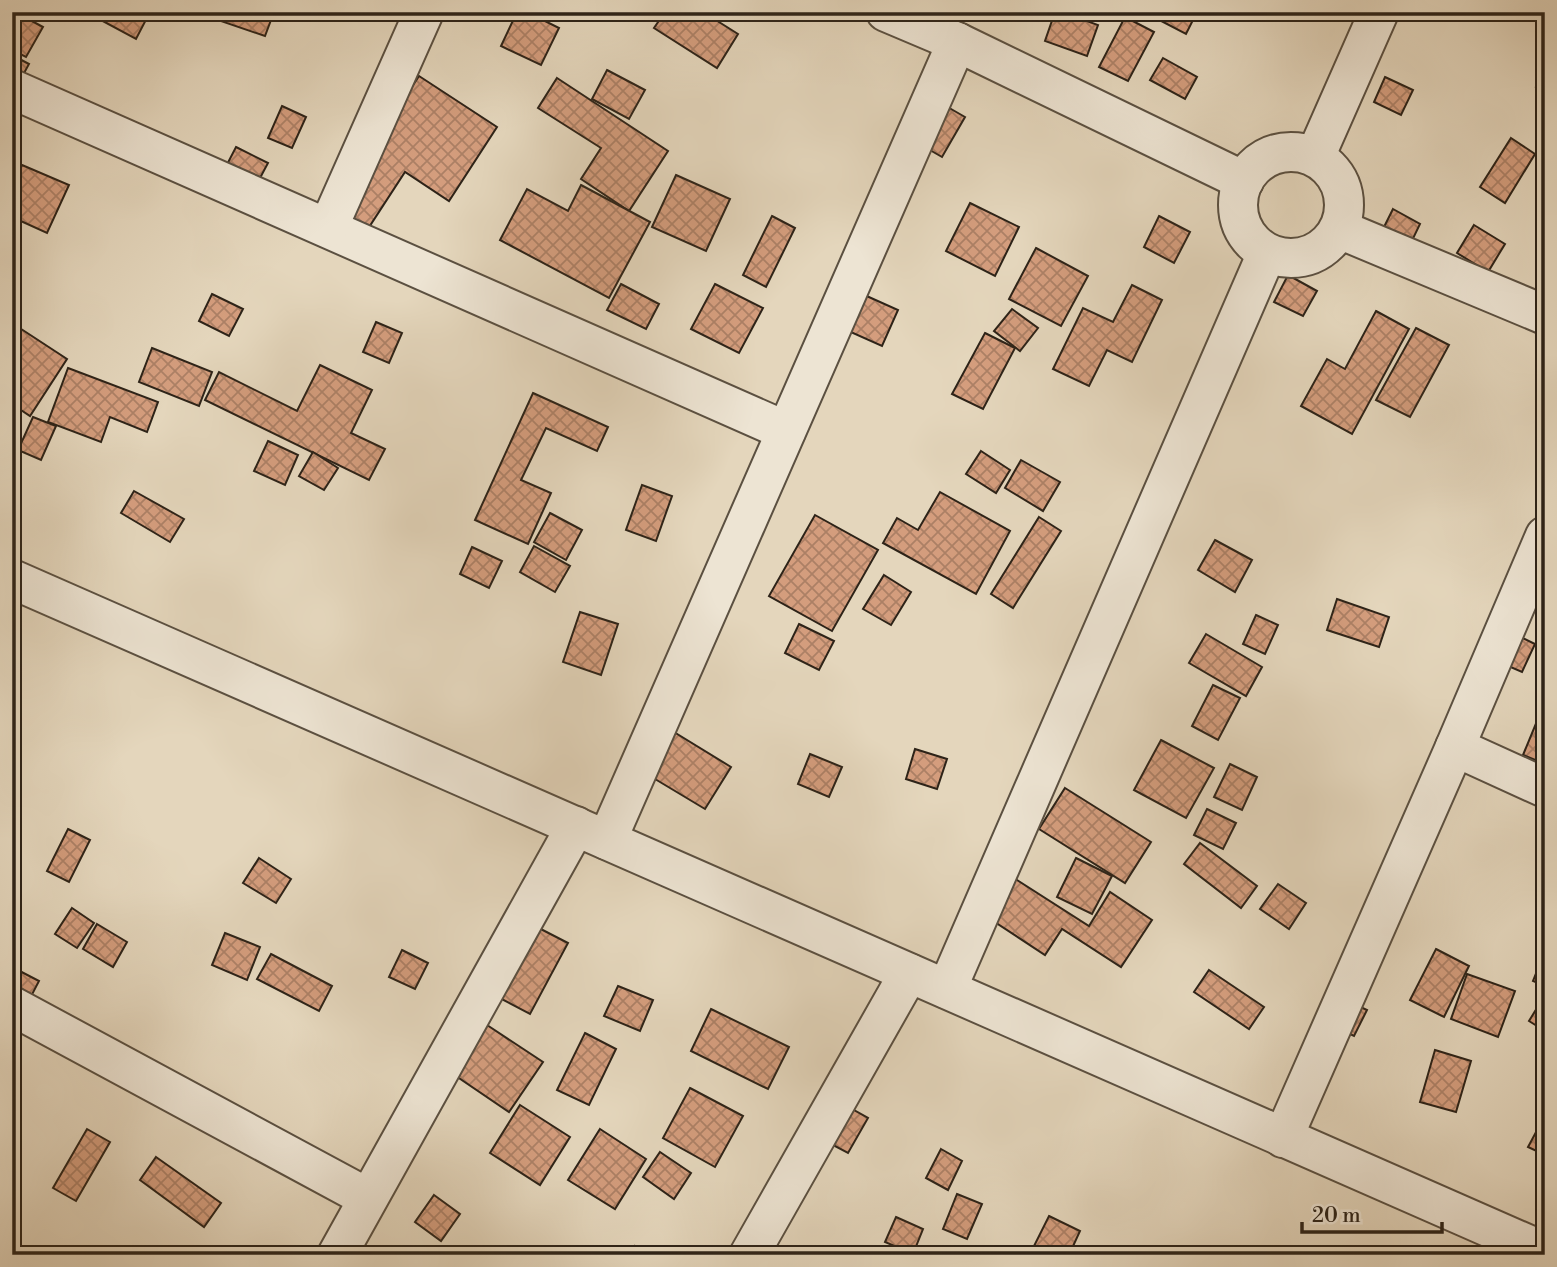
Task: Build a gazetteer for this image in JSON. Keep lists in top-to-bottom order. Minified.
{"scale_bar":"20 m"}
